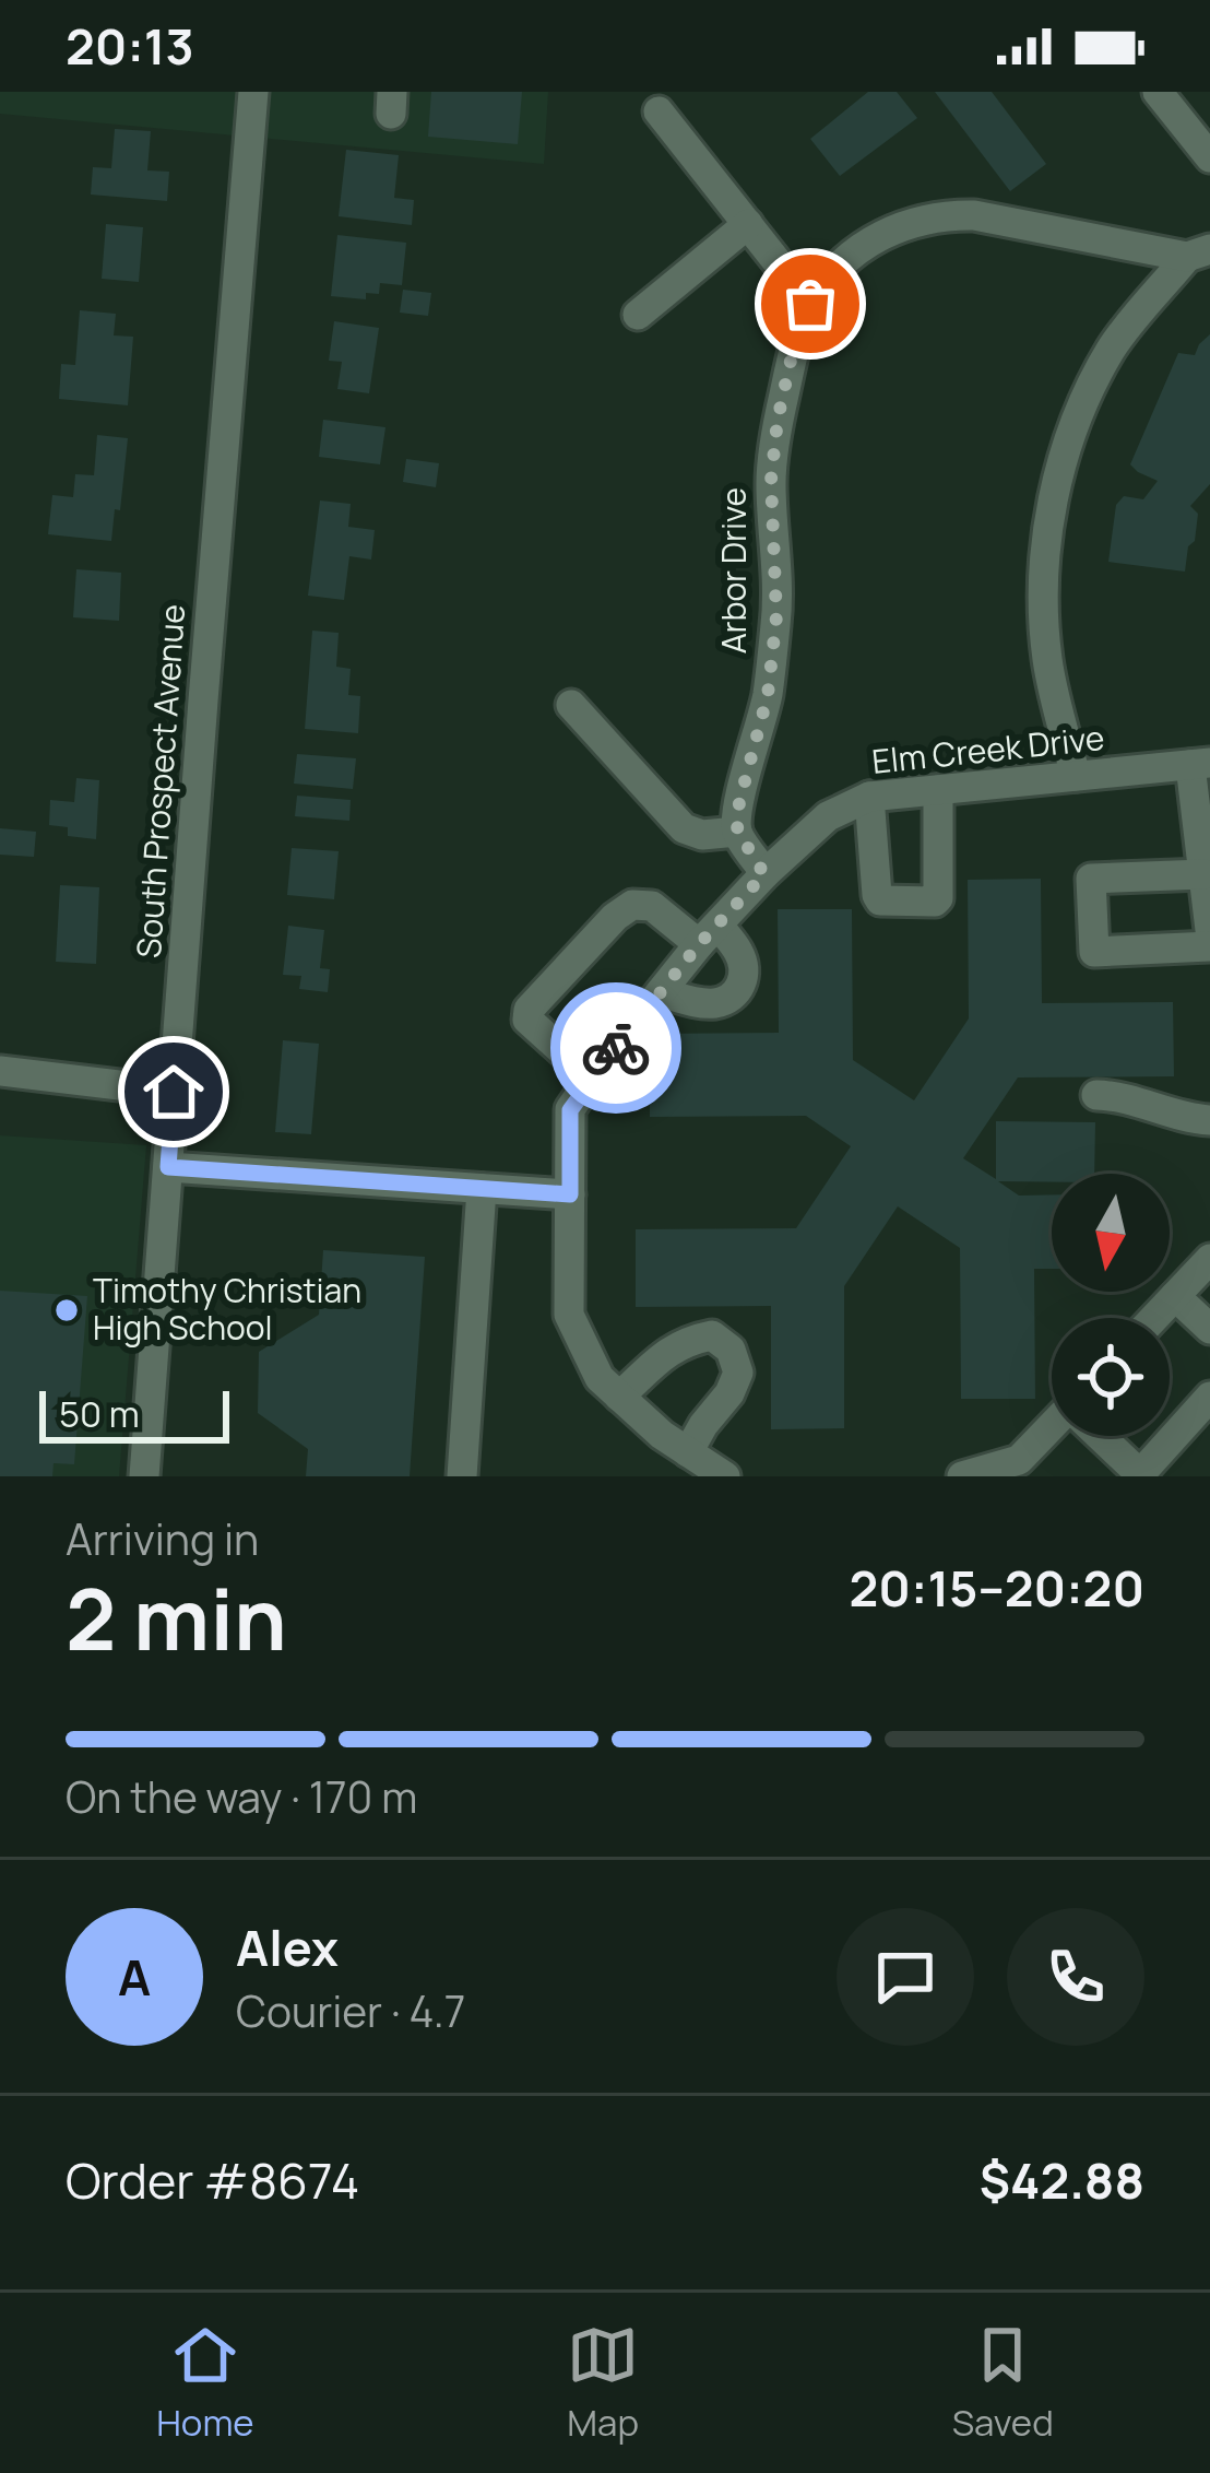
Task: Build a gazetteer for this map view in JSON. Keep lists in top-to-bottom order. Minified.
{"streets":{"street":["Arbor Drive","Elm Creek Drive","South Prospect Avenue"]},"places":["Timothy Christian High School"],"scale_bar":"50 m","north":"bottom","page":{"status":"20:13","scale":"50 m","heading":["2 min","Arriving in","20:15–20:20"],"panel":["Alex","Courier · 4.7","Order #8674","$42.88"],"bar":"On the way · 170 m","round":"A","tabs":["Home","Map","Saved"]}}
